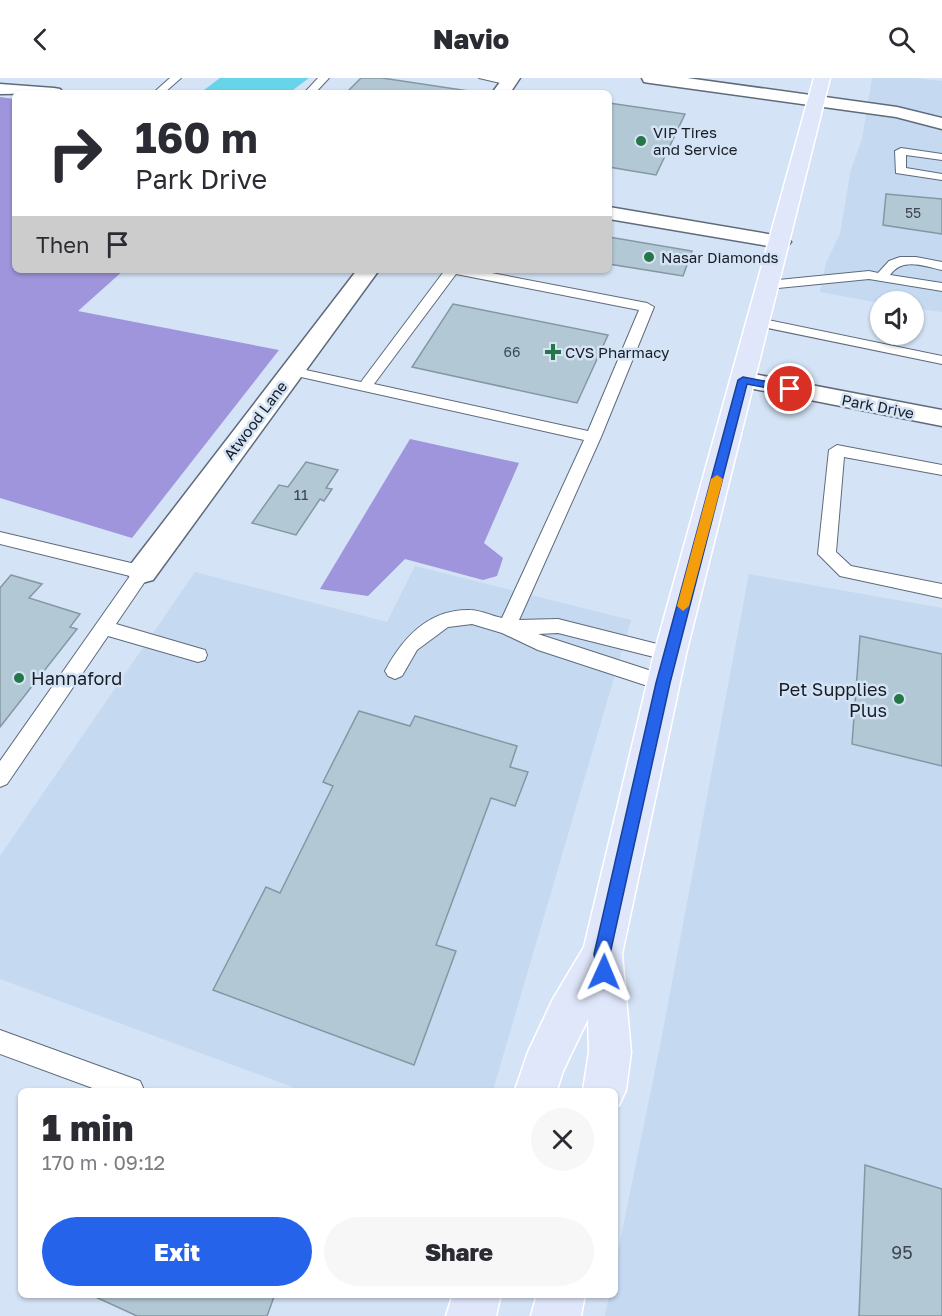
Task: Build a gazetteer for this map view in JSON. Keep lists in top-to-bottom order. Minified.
{"streets":{"street":["Park Drive","Atwood Lane"]},"places":{"other":["VIP Tires and Service","Nasar Diamonds","Hannaford","Pet Supplies Plus"],"health":["CVS Pharmacy"]},"house_numbers":["55","66","11","95"],"page":{"header":"Navio","turn":["160 m","Park Drive"],"then":"Then","heading":["1 min","170 m · 09:12"],"buttons":["Exit","Share"]}}
